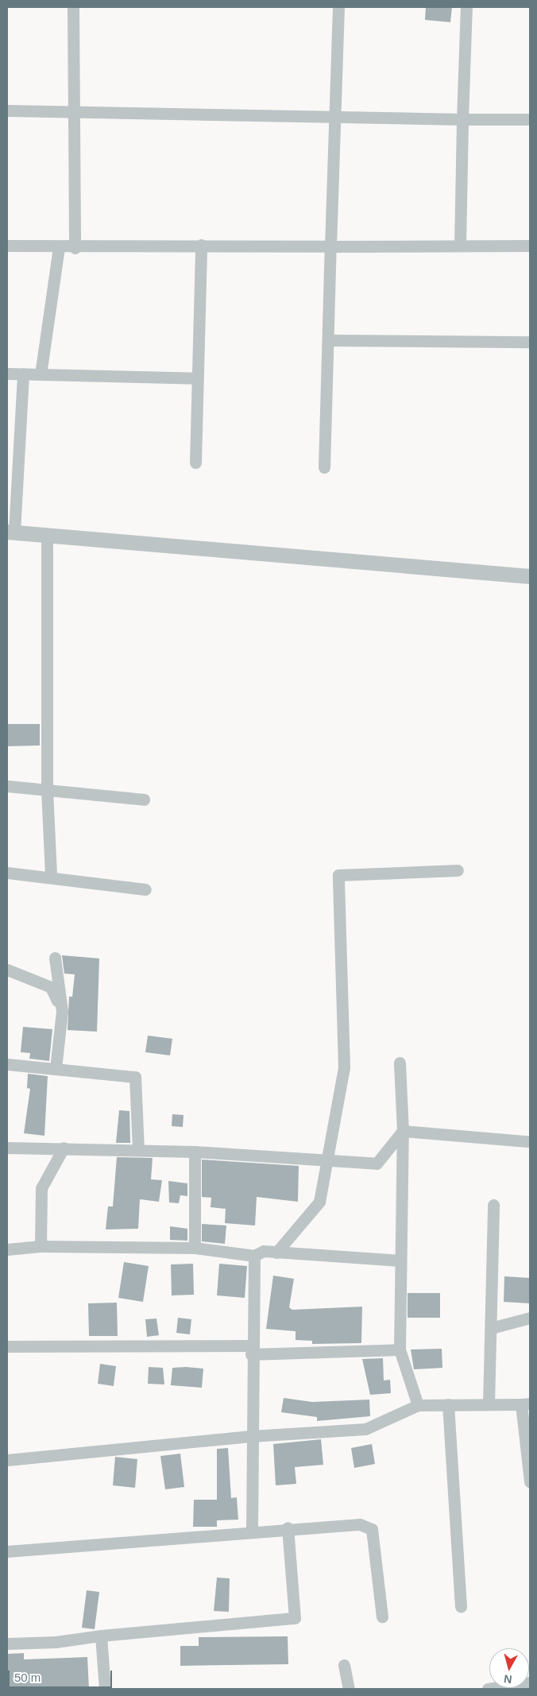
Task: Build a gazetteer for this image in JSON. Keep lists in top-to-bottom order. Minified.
{"scale_bar":"50 m","north":"bottom"}
